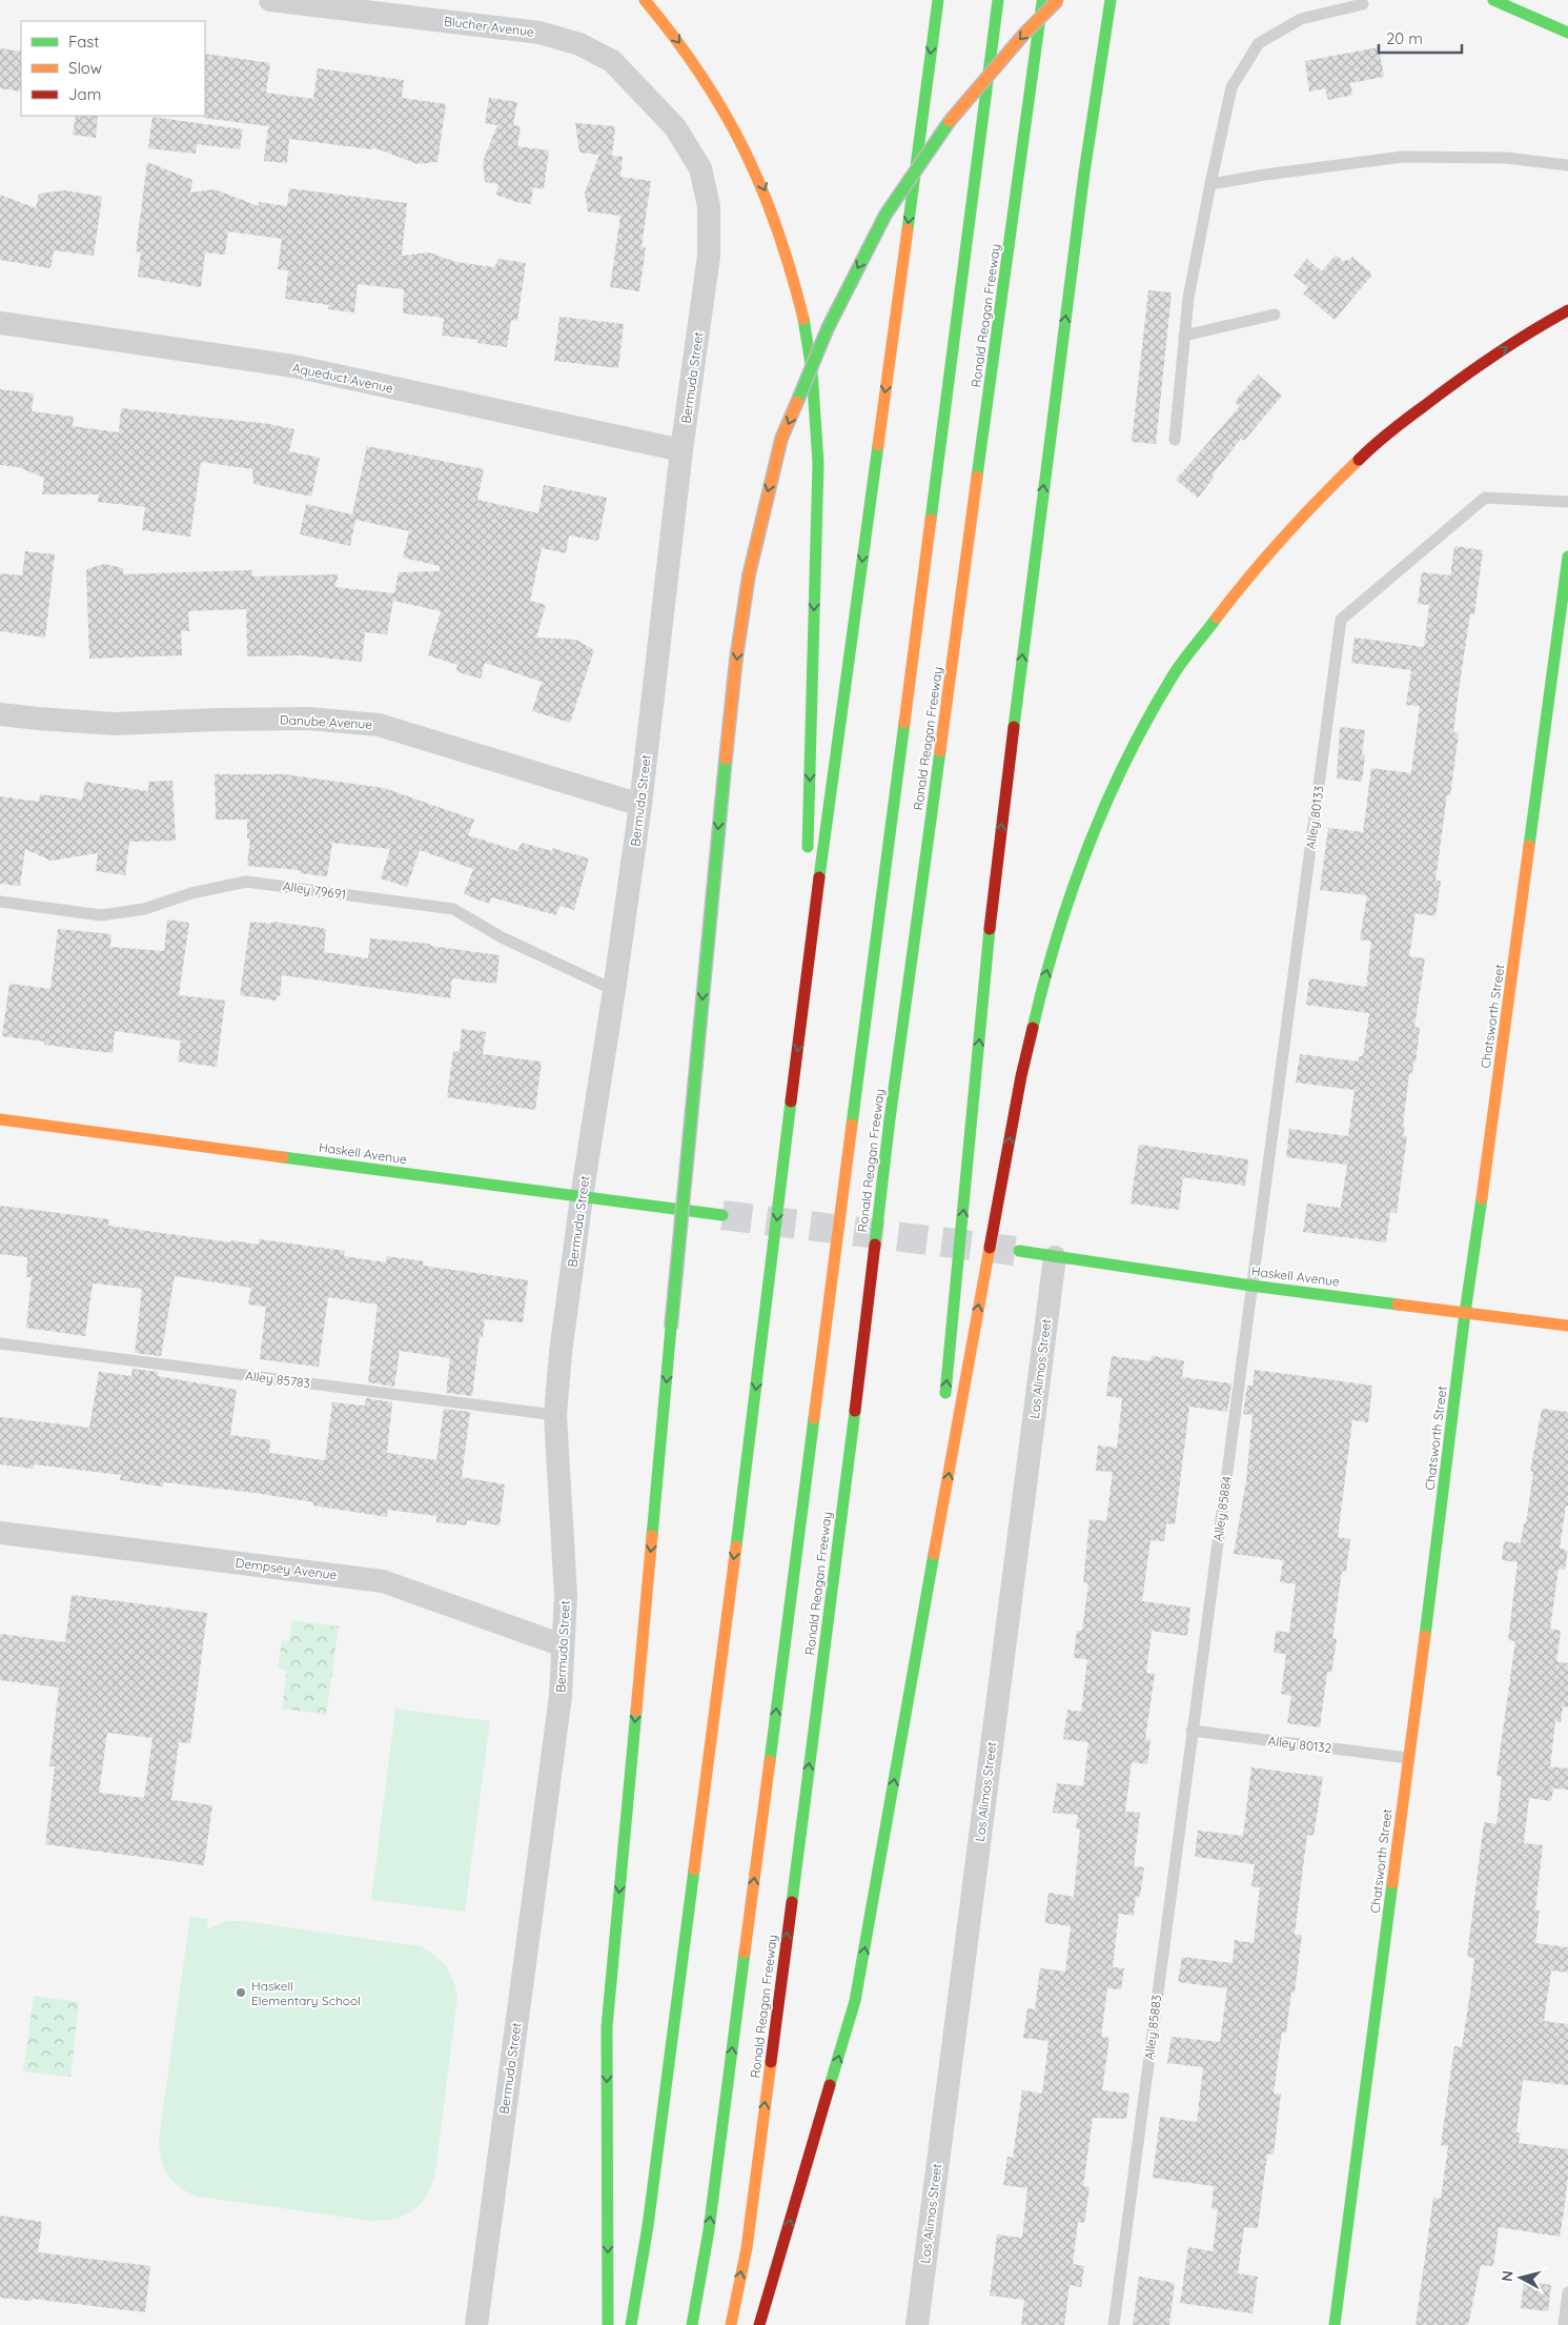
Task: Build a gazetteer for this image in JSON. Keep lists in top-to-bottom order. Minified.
{"streets":{"main road":["Ronald Reagan Freeway","Chatsworth Street","Haskell Avenue"],"street":["Blucher Avenue","Aqueduct Avenue","Bermuda Street","Danube Avenue","Los Alimos Street","Dempsey Avenue"],"lane":["Alley 80133","Alley 79691","Alley 85783","Alley 85884","Alley 80132","Alley 85883"]},"crossings":[["Blucher Avenue","Bermuda Street"],["Aqueduct Avenue","Bermuda Street"],["Bermuda Street","Danube Avenue"],["Bermuda Street","Alley 79691"],["Bermuda Street","Haskell Avenue"],["Bermuda Street","Alley 85783"],["Bermuda Street","Dempsey Avenue"],["Alley 80133","Haskell Avenue"],["Alley 80133","Alley 85884"],["Chatsworth Street","Haskell Avenue"],["Chatsworth Street","Alley 80132"],["Haskell Avenue","Los Alimos Street"],["Haskell Avenue","Alley 85884"],["Alley 85884","Alley 80132"],["Alley 85884","Alley 85883"],["Alley 80132","Alley 85883"]],"places":["Haskell Elementary School"],"legend":["Fast","Slow","Jam"],"scale_bar":"20 m","north":"left"}
